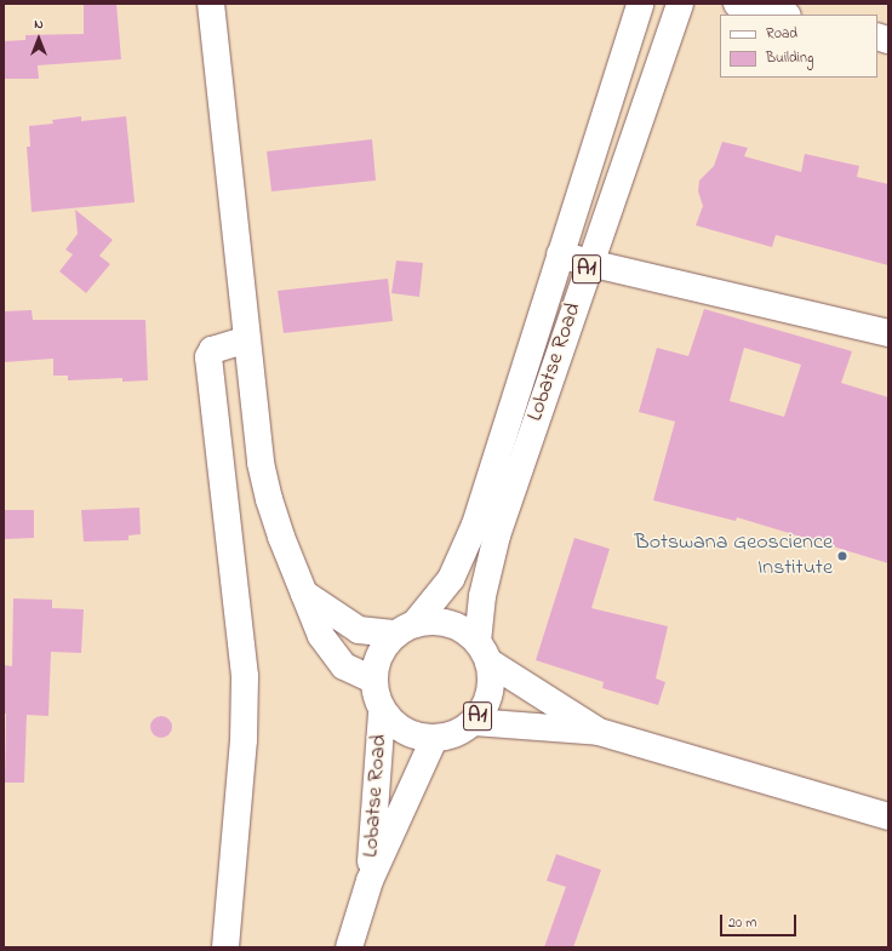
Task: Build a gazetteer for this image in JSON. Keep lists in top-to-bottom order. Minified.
{"streets":{"main road":["A1","Lobatse Road"]},"places":["Botswana Geoscience Institute"],"legend":["Road","Building"],"scale_bar":"20 m","north":"top"}
